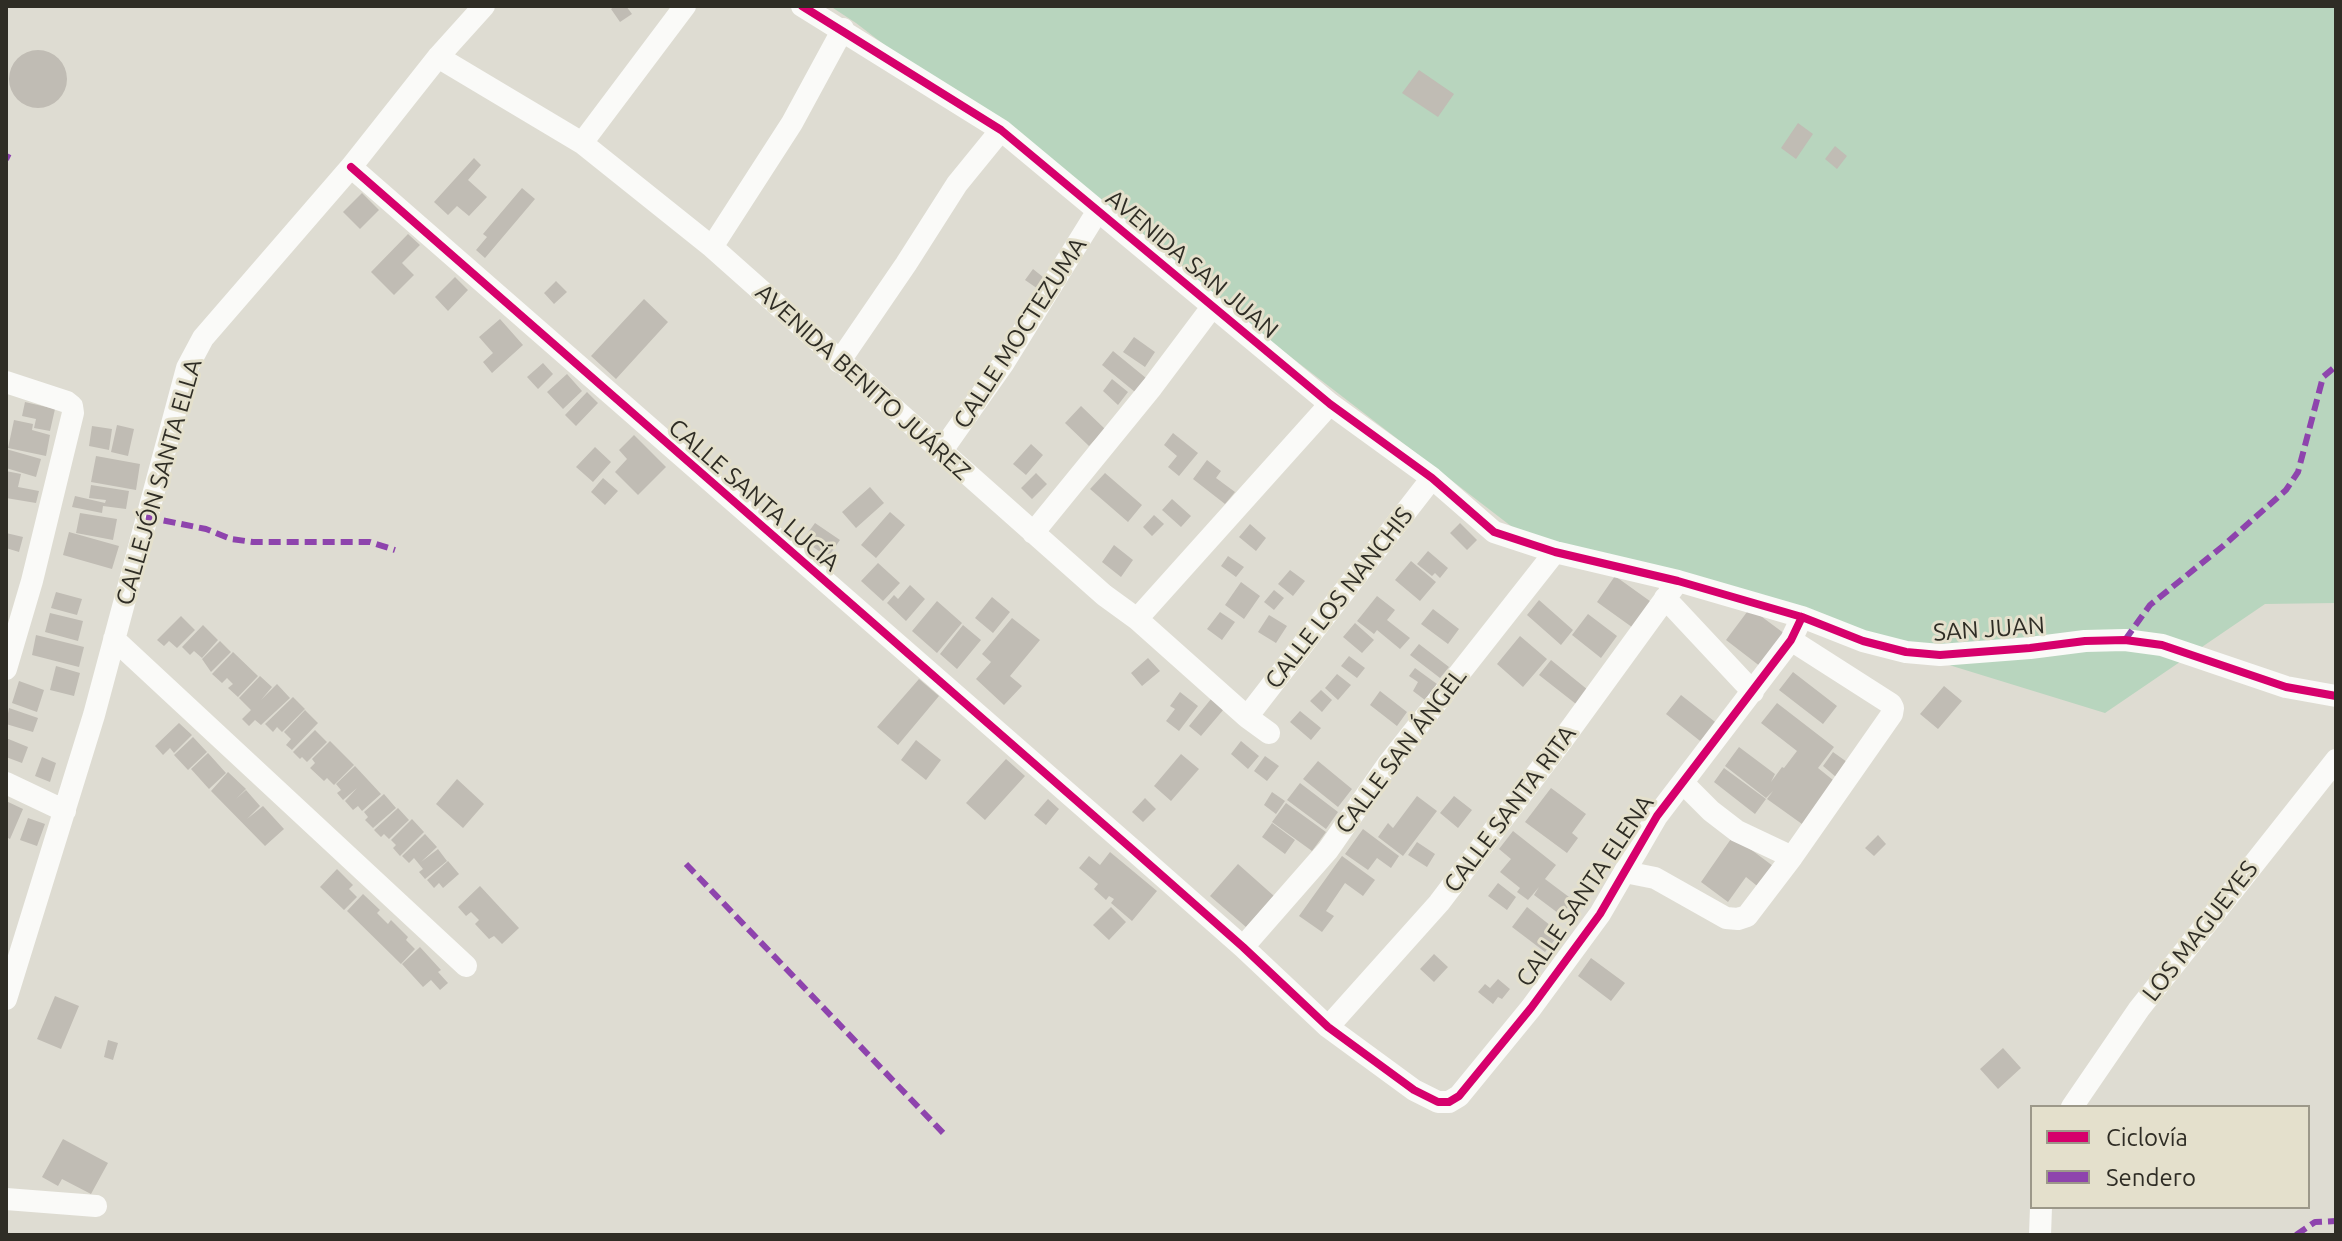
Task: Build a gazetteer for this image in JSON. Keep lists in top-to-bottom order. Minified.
{"streets":{"street":["AVENIDA SAN JUAN","CALLE MOCTEZUMA","AVENIDA BENITO JUÁREZ","CALLEJÓN SANTA ELLA","CALLE SANTA LUCÍA","CALLE LOS NANCHIS","SAN JUAN","CALLE SAN ÁNGEL","CALLE SANTA RITA","CALLE SANTA ELENA","LOS MAGUEYES"]},"crossings":[["AVENIDA SAN JUAN","CALLE MOCTEZUMA"],["AVENIDA SAN JUAN","CALLE LOS NANCHIS"],["AVENIDA SAN JUAN","SAN JUAN"],["AVENIDA SAN JUAN","CALLE SAN ÁNGEL"],["CALLE MOCTEZUMA","AVENIDA BENITO JUÁREZ"],["AVENIDA BENITO JUÁREZ","CALLEJÓN SANTA ELLA"],["AVENIDA BENITO JUÁREZ","CALLE LOS NANCHIS"],["CALLEJÓN SANTA ELLA","CALLE SANTA LUCÍA"],["CALLE SANTA LUCÍA","CALLE SAN ÁNGEL"],["CALLE SANTA LUCÍA","CALLE SANTA RITA"],["CALLE SANTA LUCÍA","CALLE SANTA ELENA"],["SAN JUAN","CALLE SAN ÁNGEL"],["SAN JUAN","CALLE SANTA RITA"],["SAN JUAN","CALLE SANTA ELENA"]],"legend":["Ciclovía","Sendero"]}
